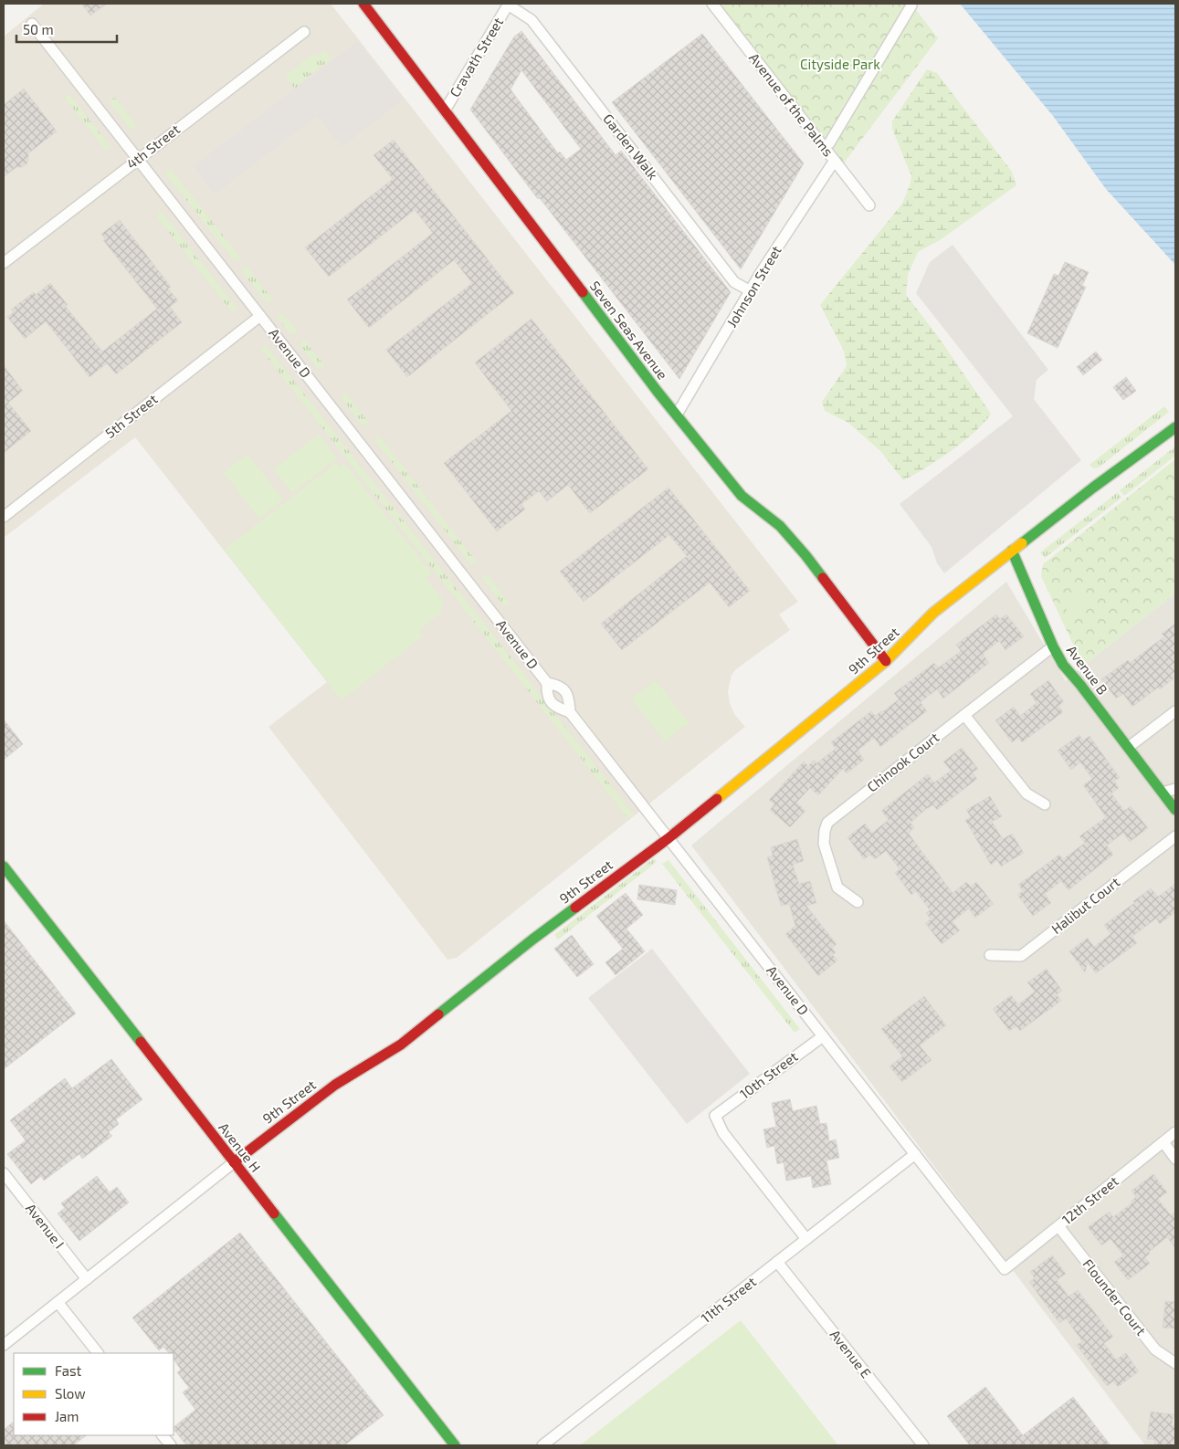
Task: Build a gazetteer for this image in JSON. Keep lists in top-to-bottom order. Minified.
{"streets":{"street":["Cravath Street","Avenue of the Palms","4th Street","Garden Walk","Johnson Street","Seven Seas Avenue","Avenue D","5th Street","9th Street","Avenue B","Chinook Court","Halibut Court","10th Street","Avenue H","12th Street","Avenue I","Flounder Court","11th Street","Avenue E"]},"crossings":[["Cravath Street","Garden Walk"],["Cravath Street","Seven Seas Avenue"],["Avenue of the Palms","Johnson Street"],["4th Street","Avenue D"],["Garden Walk","Johnson Street"],["Johnson Street","Seven Seas Avenue"],["Seven Seas Avenue","9th Street"],["Avenue D","5th Street"],["Avenue D","9th Street"],["Avenue D","10th Street"],["Avenue D","12th Street"],["Avenue D","11th Street"],["9th Street","Avenue B"],["9th Street","Avenue H"],["9th Street","Avenue I"],["Avenue B","Chinook Court"],["10th Street","11th Street"],["12th Street","Flounder Court"],["11th Street","Avenue E"]],"parks":["Cityside Park"],"legend":["Fast","Slow","Jam"],"scale_bar":"50 m"}
